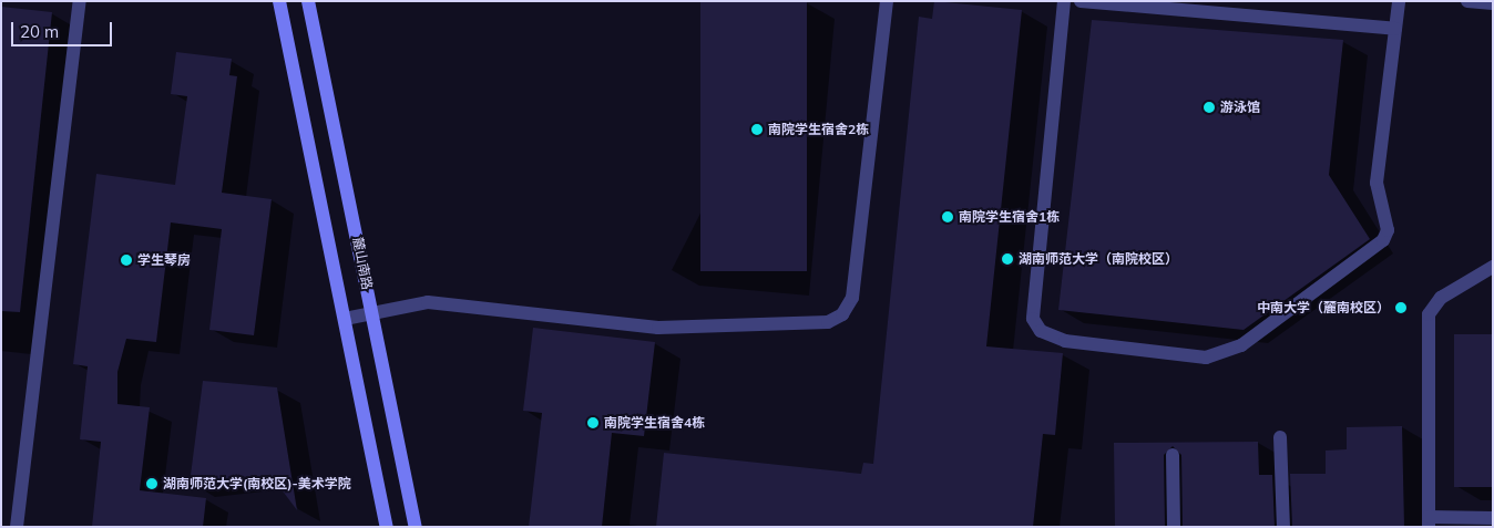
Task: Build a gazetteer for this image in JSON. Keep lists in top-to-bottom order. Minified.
{"streets":{"main road":["麓山南路"]},"places":["游泳馆","南院学生宿舍2栋","南院学生宿舍1栋","湖南师范大学（南院校区）","学生琴房","中南大学（麓南校区）","南院学生宿舍4栋","湖南师范大学(南校区)-美术学院"],"scale_bar":"20 m"}
